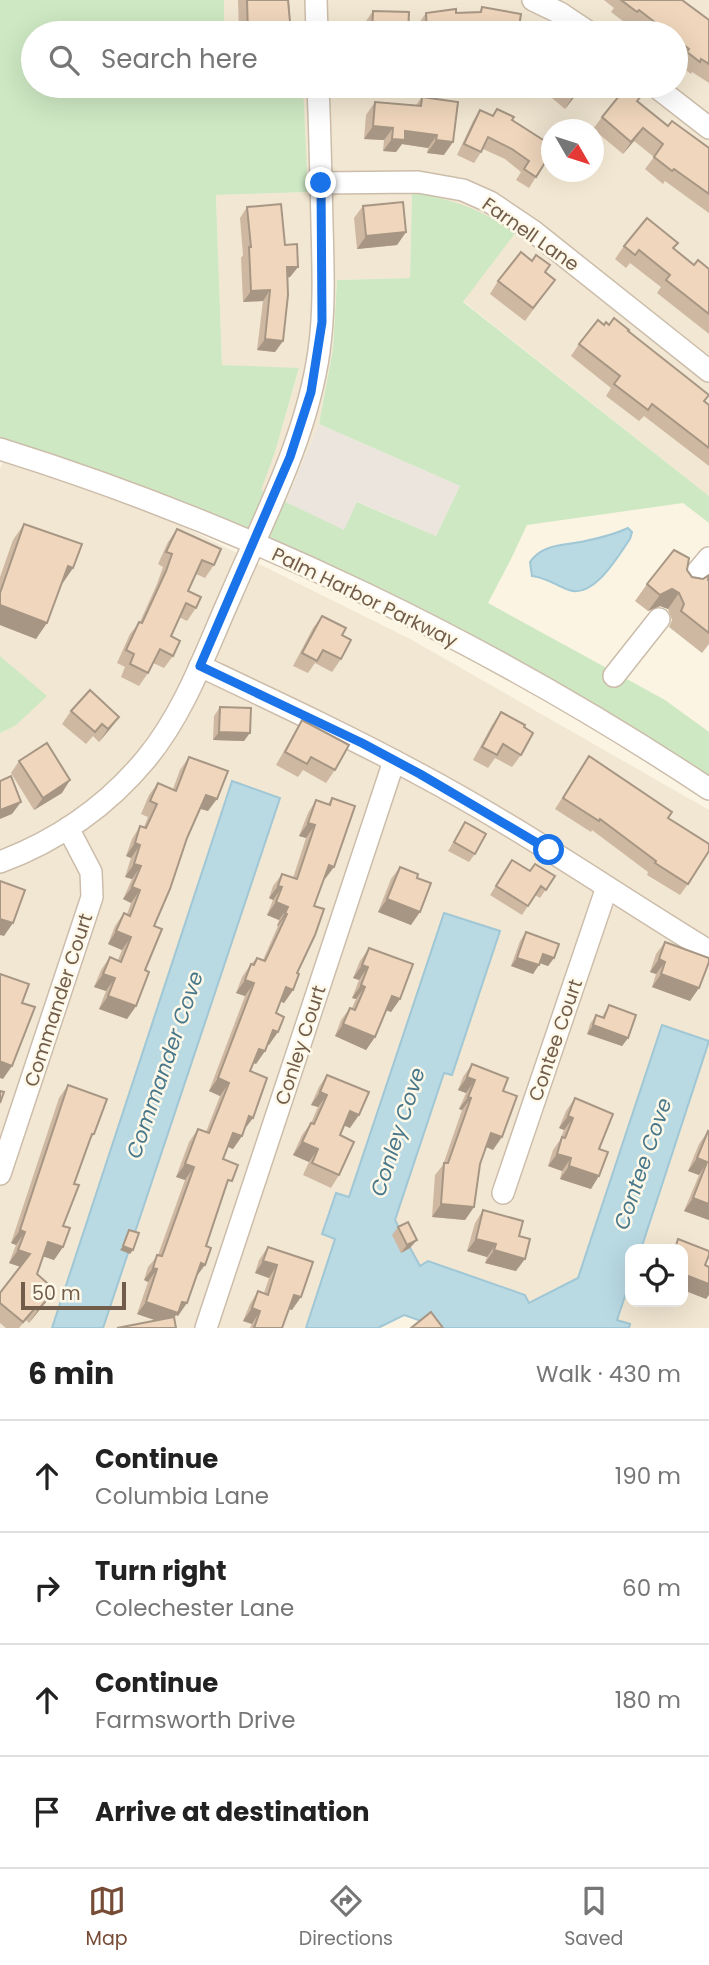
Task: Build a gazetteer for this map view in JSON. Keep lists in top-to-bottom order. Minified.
{"streets":{"street":["Farnell Lane","Palm Harbor Parkway","Commander Court","Contee Court","Conley Court"]},"water":["Commander Cove","Conley Cove","Contee Cove"],"scale_bar":"50 m","north":"bottom right","page":{"search":"Search here","scale":"50 m","heading":["6 min","Walk · 430 m"],"list":[["Continue","Columbia Lane","190 m"],["Turn right","Colechester Lane","60 m"],["Continue","Farmsworth Drive","180 m"],"Arrive at destination"],"nav":["Map","Directions","Saved"]}}
